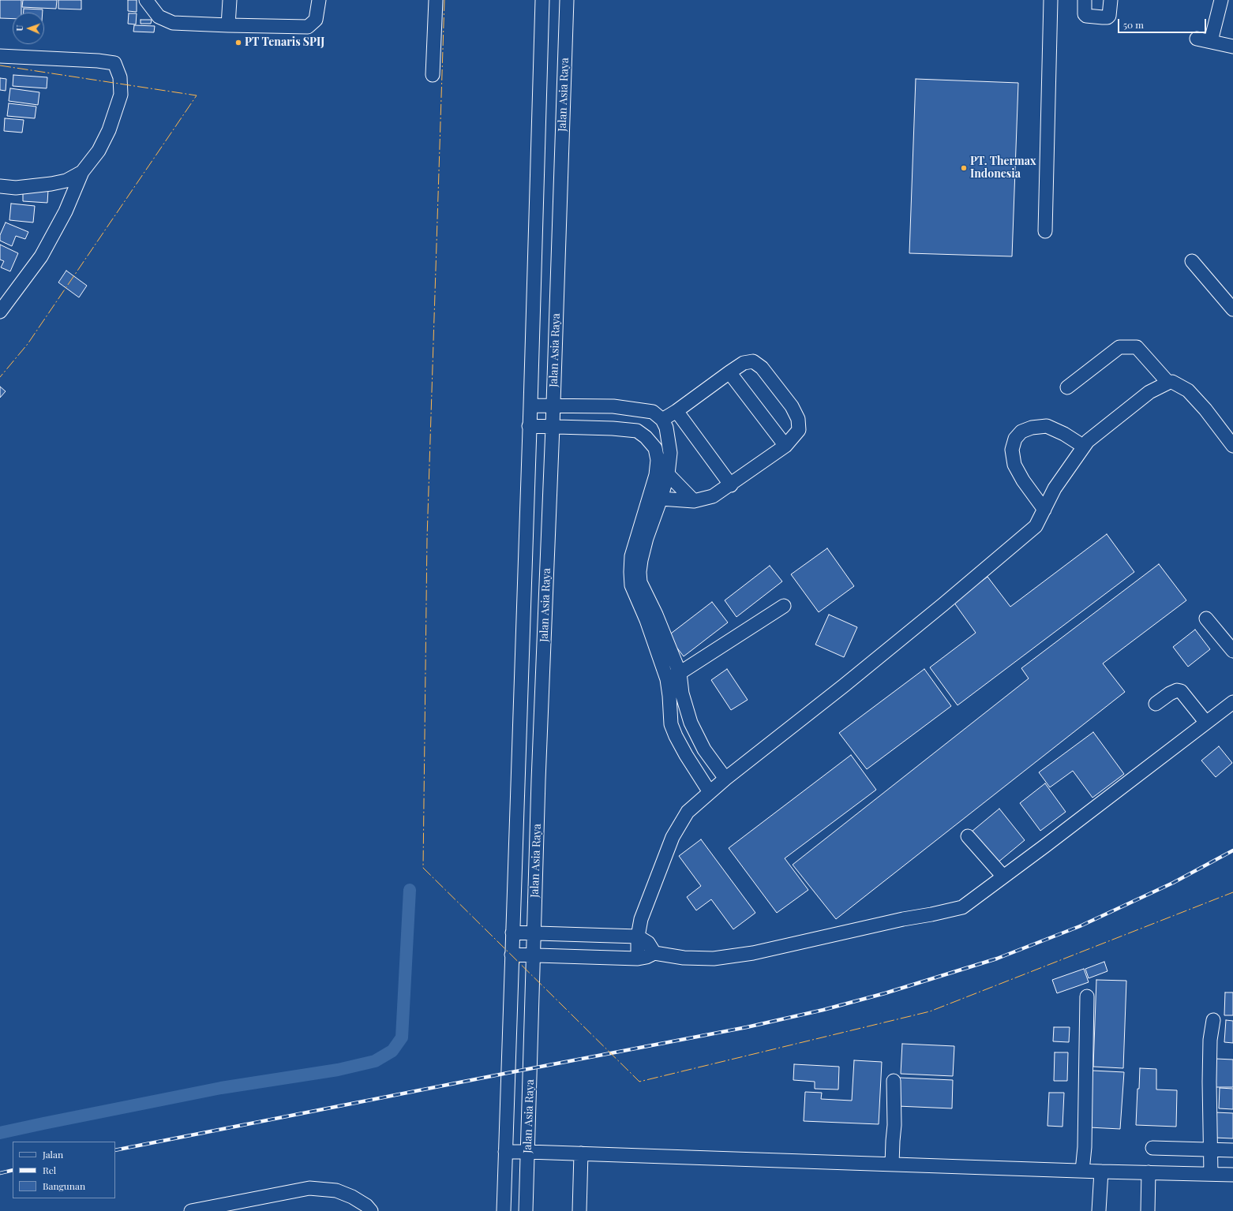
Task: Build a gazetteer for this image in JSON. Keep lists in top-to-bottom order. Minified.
{"streets":{"street":["Jalan Asia Raya"]},"places":["PT Tenaris SPIJ","PT. Thermax Indonesia"],"legend":["Jalan","Rel","Bangunan"],"scale_bar":"50 m","north":"left"}
